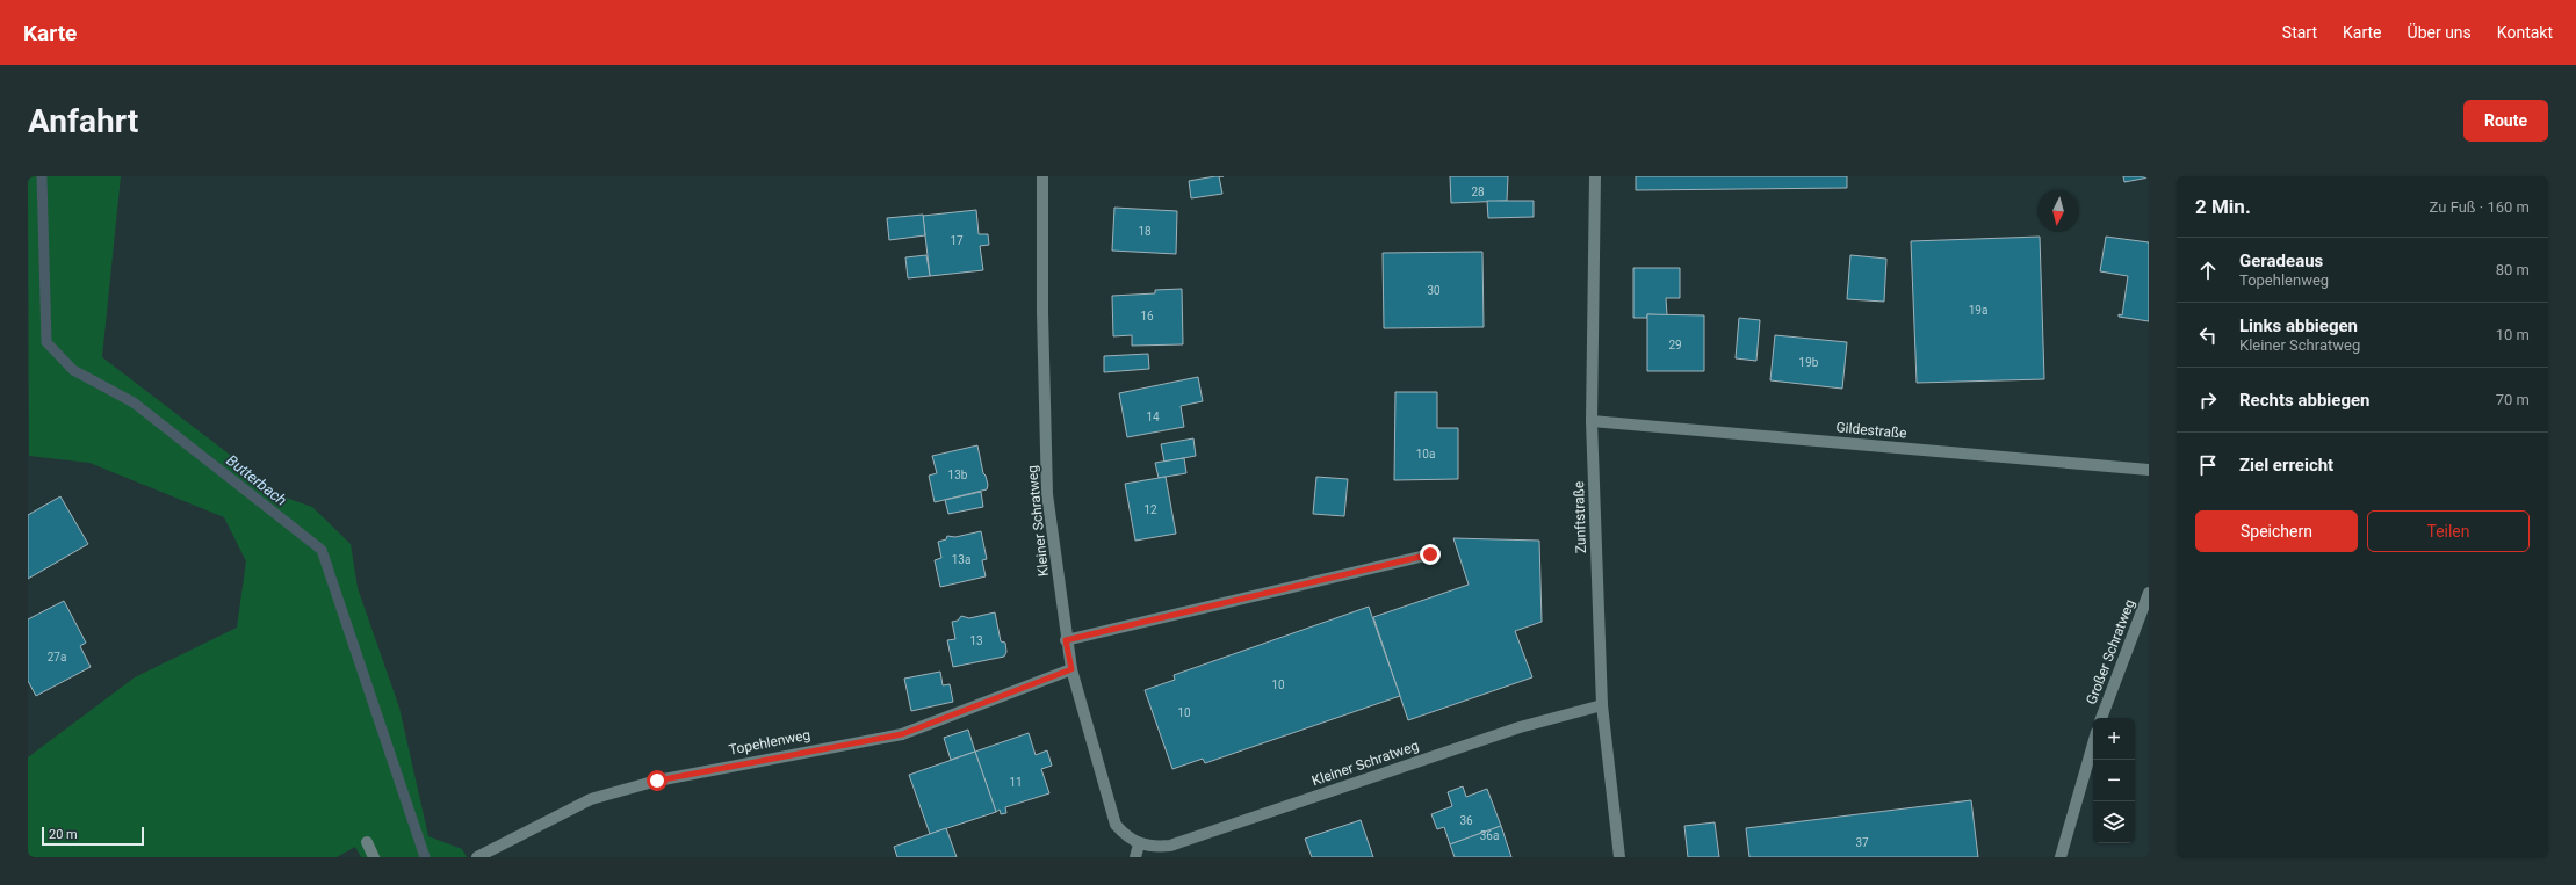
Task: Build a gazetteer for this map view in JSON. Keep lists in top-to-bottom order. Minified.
{"streets":{"street":["Gildestraße","Zunftstraße","Kleiner Schratweg","Großer Schratweg","Topehlenweg"]},"crossings":[["Gildestraße","Zunftstraße"],["Zunftstraße","Kleiner Schratweg"],["Kleiner Schratweg","Topehlenweg"]],"water":["Butterbach"],"house_numbers":["28","18","17","30","19a","16","29","19b","14","10a","13b","12","13a","13","27a","10","10","11","36","36a","37"],"scale_bar":"20 m","north":"bottom","page":{"header":"Karte","nav":["Start","Karte","Über uns","Kontakt"],"buttons":["Route",["Speichern","Teilen"]],"title":"Anfahrt","heading":["2 Min.","Zu Fuß · 160 m"],"list":[["Geradeaus","Topehlenweg","80 m"],["Links abbiegen","Kleiner Schratweg","10 m"],["Rechts abbiegen","70 m"],"Ziel erreicht"],"map_buttons":["+","−"],"scale":"20 m"}}
